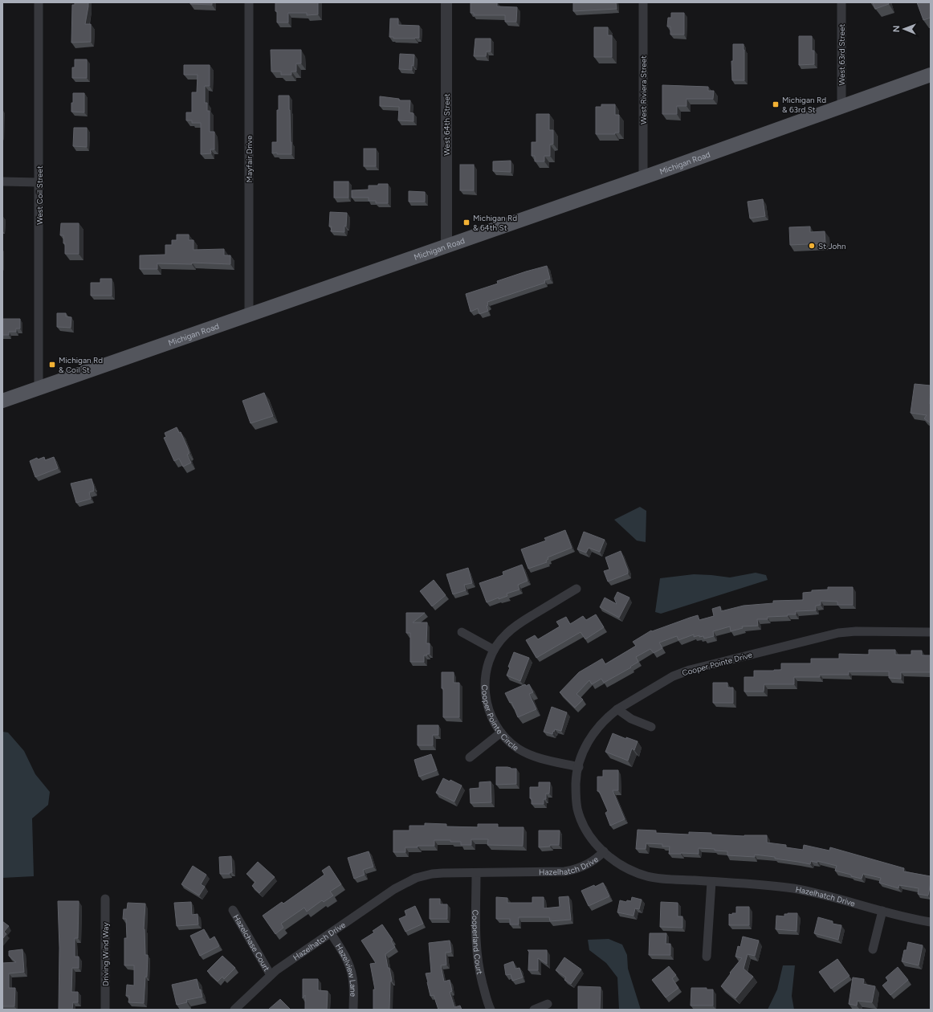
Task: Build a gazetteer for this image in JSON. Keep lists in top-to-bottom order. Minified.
{"streets":{"main road":["Michigan Road"],"street":["West 63rd Street","West Riviera Street","West 64th Street","Mayfair Drive","West Coil Street","Cooper Pointe Drive","Cooper Pointe Circle","Hazelhatch Drive","Hazelchase Court","Cooperland Court","Driving Wind Way","Hazelview Lane"]},"crossings":[["West 63rd Street","Michigan Road"],["West Riviera Street","Michigan Road"],["West 64th Street","Michigan Road"],["Mayfair Drive","Michigan Road"],["Michigan Road","West Coil Street"],["Cooper Pointe Drive","Cooper Pointe Circle"],["Cooper Pointe Drive","Hazelhatch Drive"],["Hazelhatch Drive","Hazelchase Court"],["Hazelhatch Drive","Cooperland Court"],["Hazelhatch Drive","Hazelview Lane"]],"places":{"transit":["Michigan Rd & 63rd St","Michigan Rd & 64th St","Michigan Rd & Coil St"],"other":["St John"]},"north":"left"}
